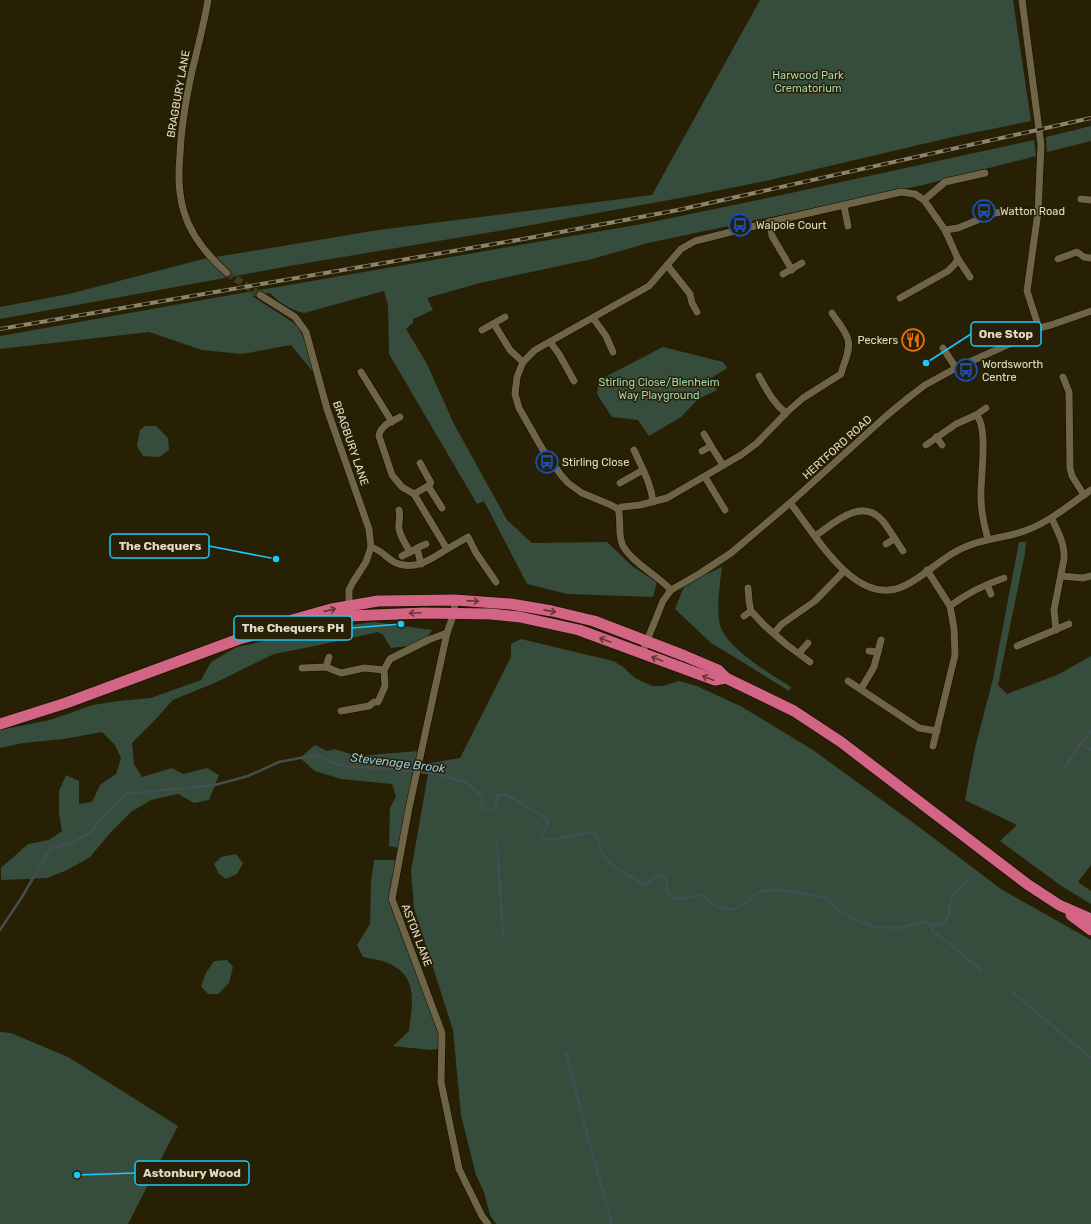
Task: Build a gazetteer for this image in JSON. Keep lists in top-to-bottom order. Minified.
{"streets":{"street":["BRAGBURY LANE","HERTFORD ROAD","ASTON LANE"]},"water":["Stevenage Brook"],"parks":["Harwood Park Crematorium","Stirling Close/Blenheim Way Playground"],"places":{"bus stop":["Watton Road","Walpole Court","Wordsworth Centre","Stirling Close"],"restaurant":["Peckers"],"other":["One Stop","The Chequers","The Chequers PH","Astonbury Wood"]}}
